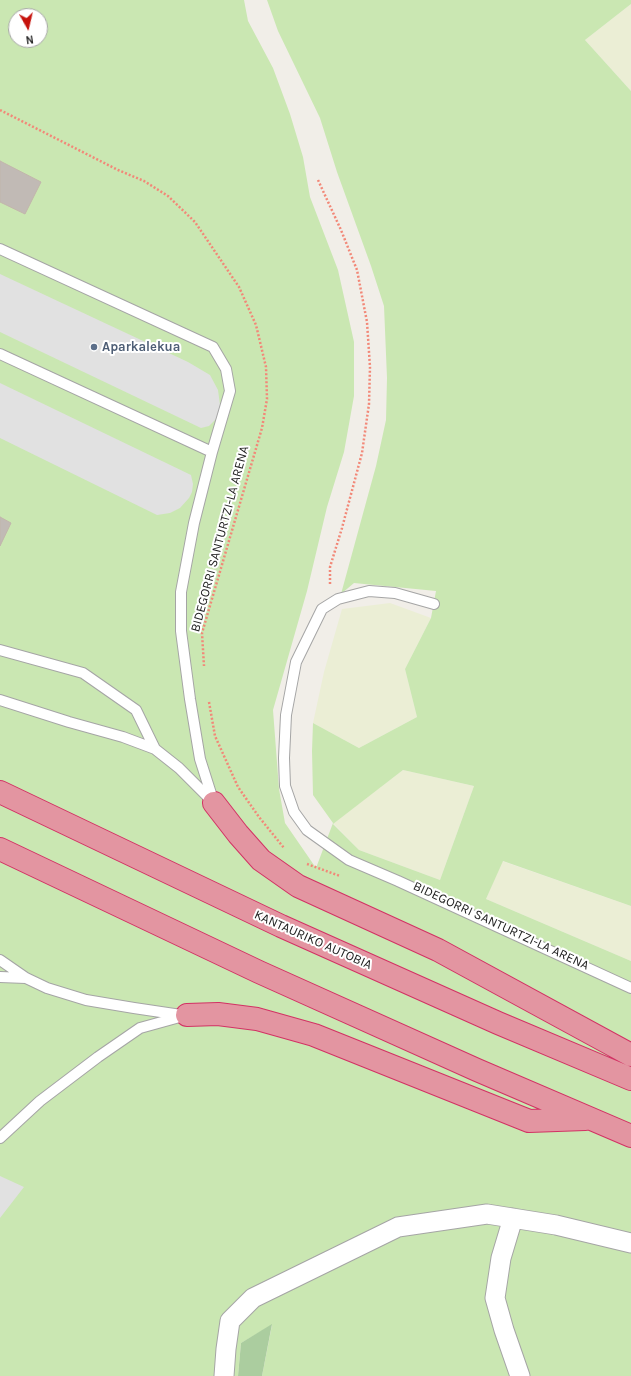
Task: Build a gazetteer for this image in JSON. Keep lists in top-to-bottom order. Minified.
{"streets":{"highway":["KANTAURIKO AUTOBIA"],"path":["BIDEGORRI SANTURTZI-LA ARENA"]},"places":["Aparkalekua"],"north":"bottom"}
